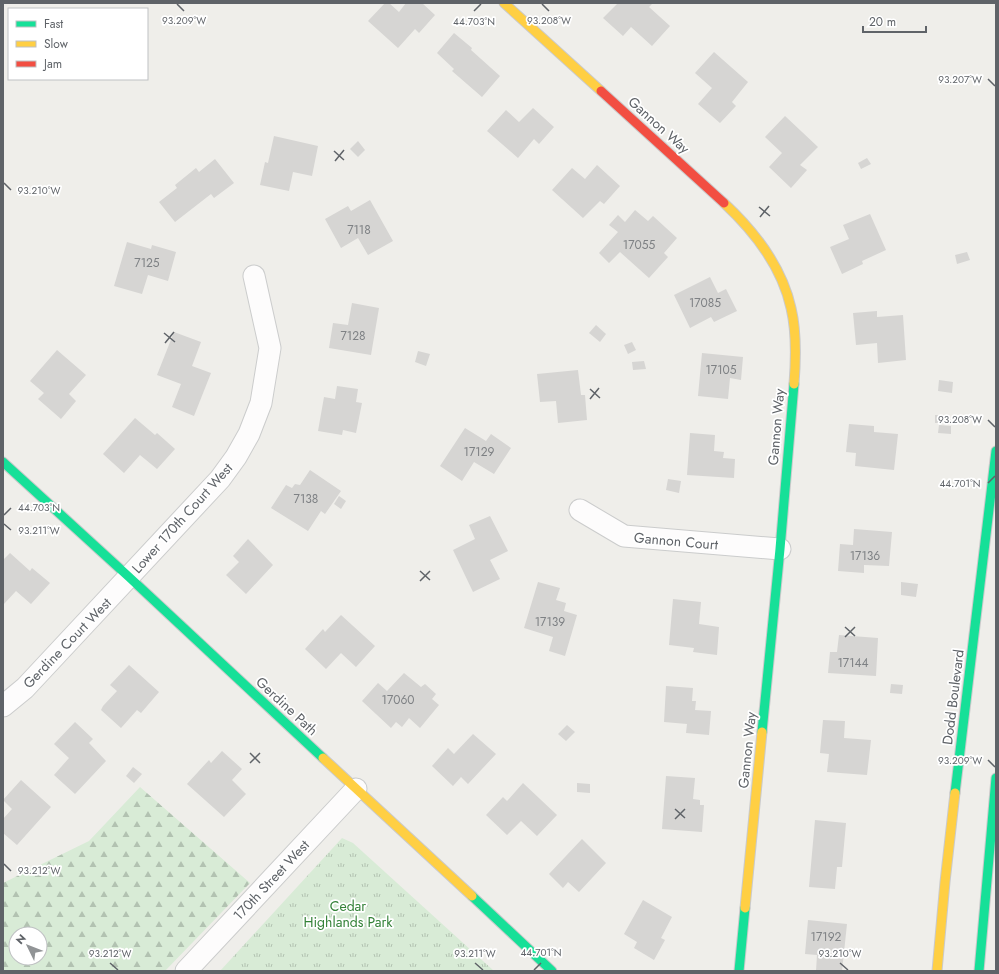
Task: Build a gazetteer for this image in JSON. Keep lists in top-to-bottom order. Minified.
{"streets":{"street":["Gannon Way","Lower 170th Court West","Gannon Court","Gerdine Court West","Dodd Boulevard","Gerdine Path","170th Street West"]},"crossings":[["Gannon Way","Gannon Court"],["Lower 170th Court West","Gerdine Court West"],["Lower 170th Court West","Gerdine Path"],["Gerdine Court West","Gerdine Path"],["Gerdine Path","170th Street West"]],"parks":["Cedar Highlands Park"],"house_numbers":["7118","17055","7125","17085","7128","17105","17129","7138","17136","17139","17144","17060","17192"],"legend":["Fast","Slow","Jam"],"scale_bar":"20 m","north":"top left","coordinates":["93.209°W","93.208°W","44.703°N","93.207°W","93.210°W","44.701°N","93.211°W","93.212°W"]}
